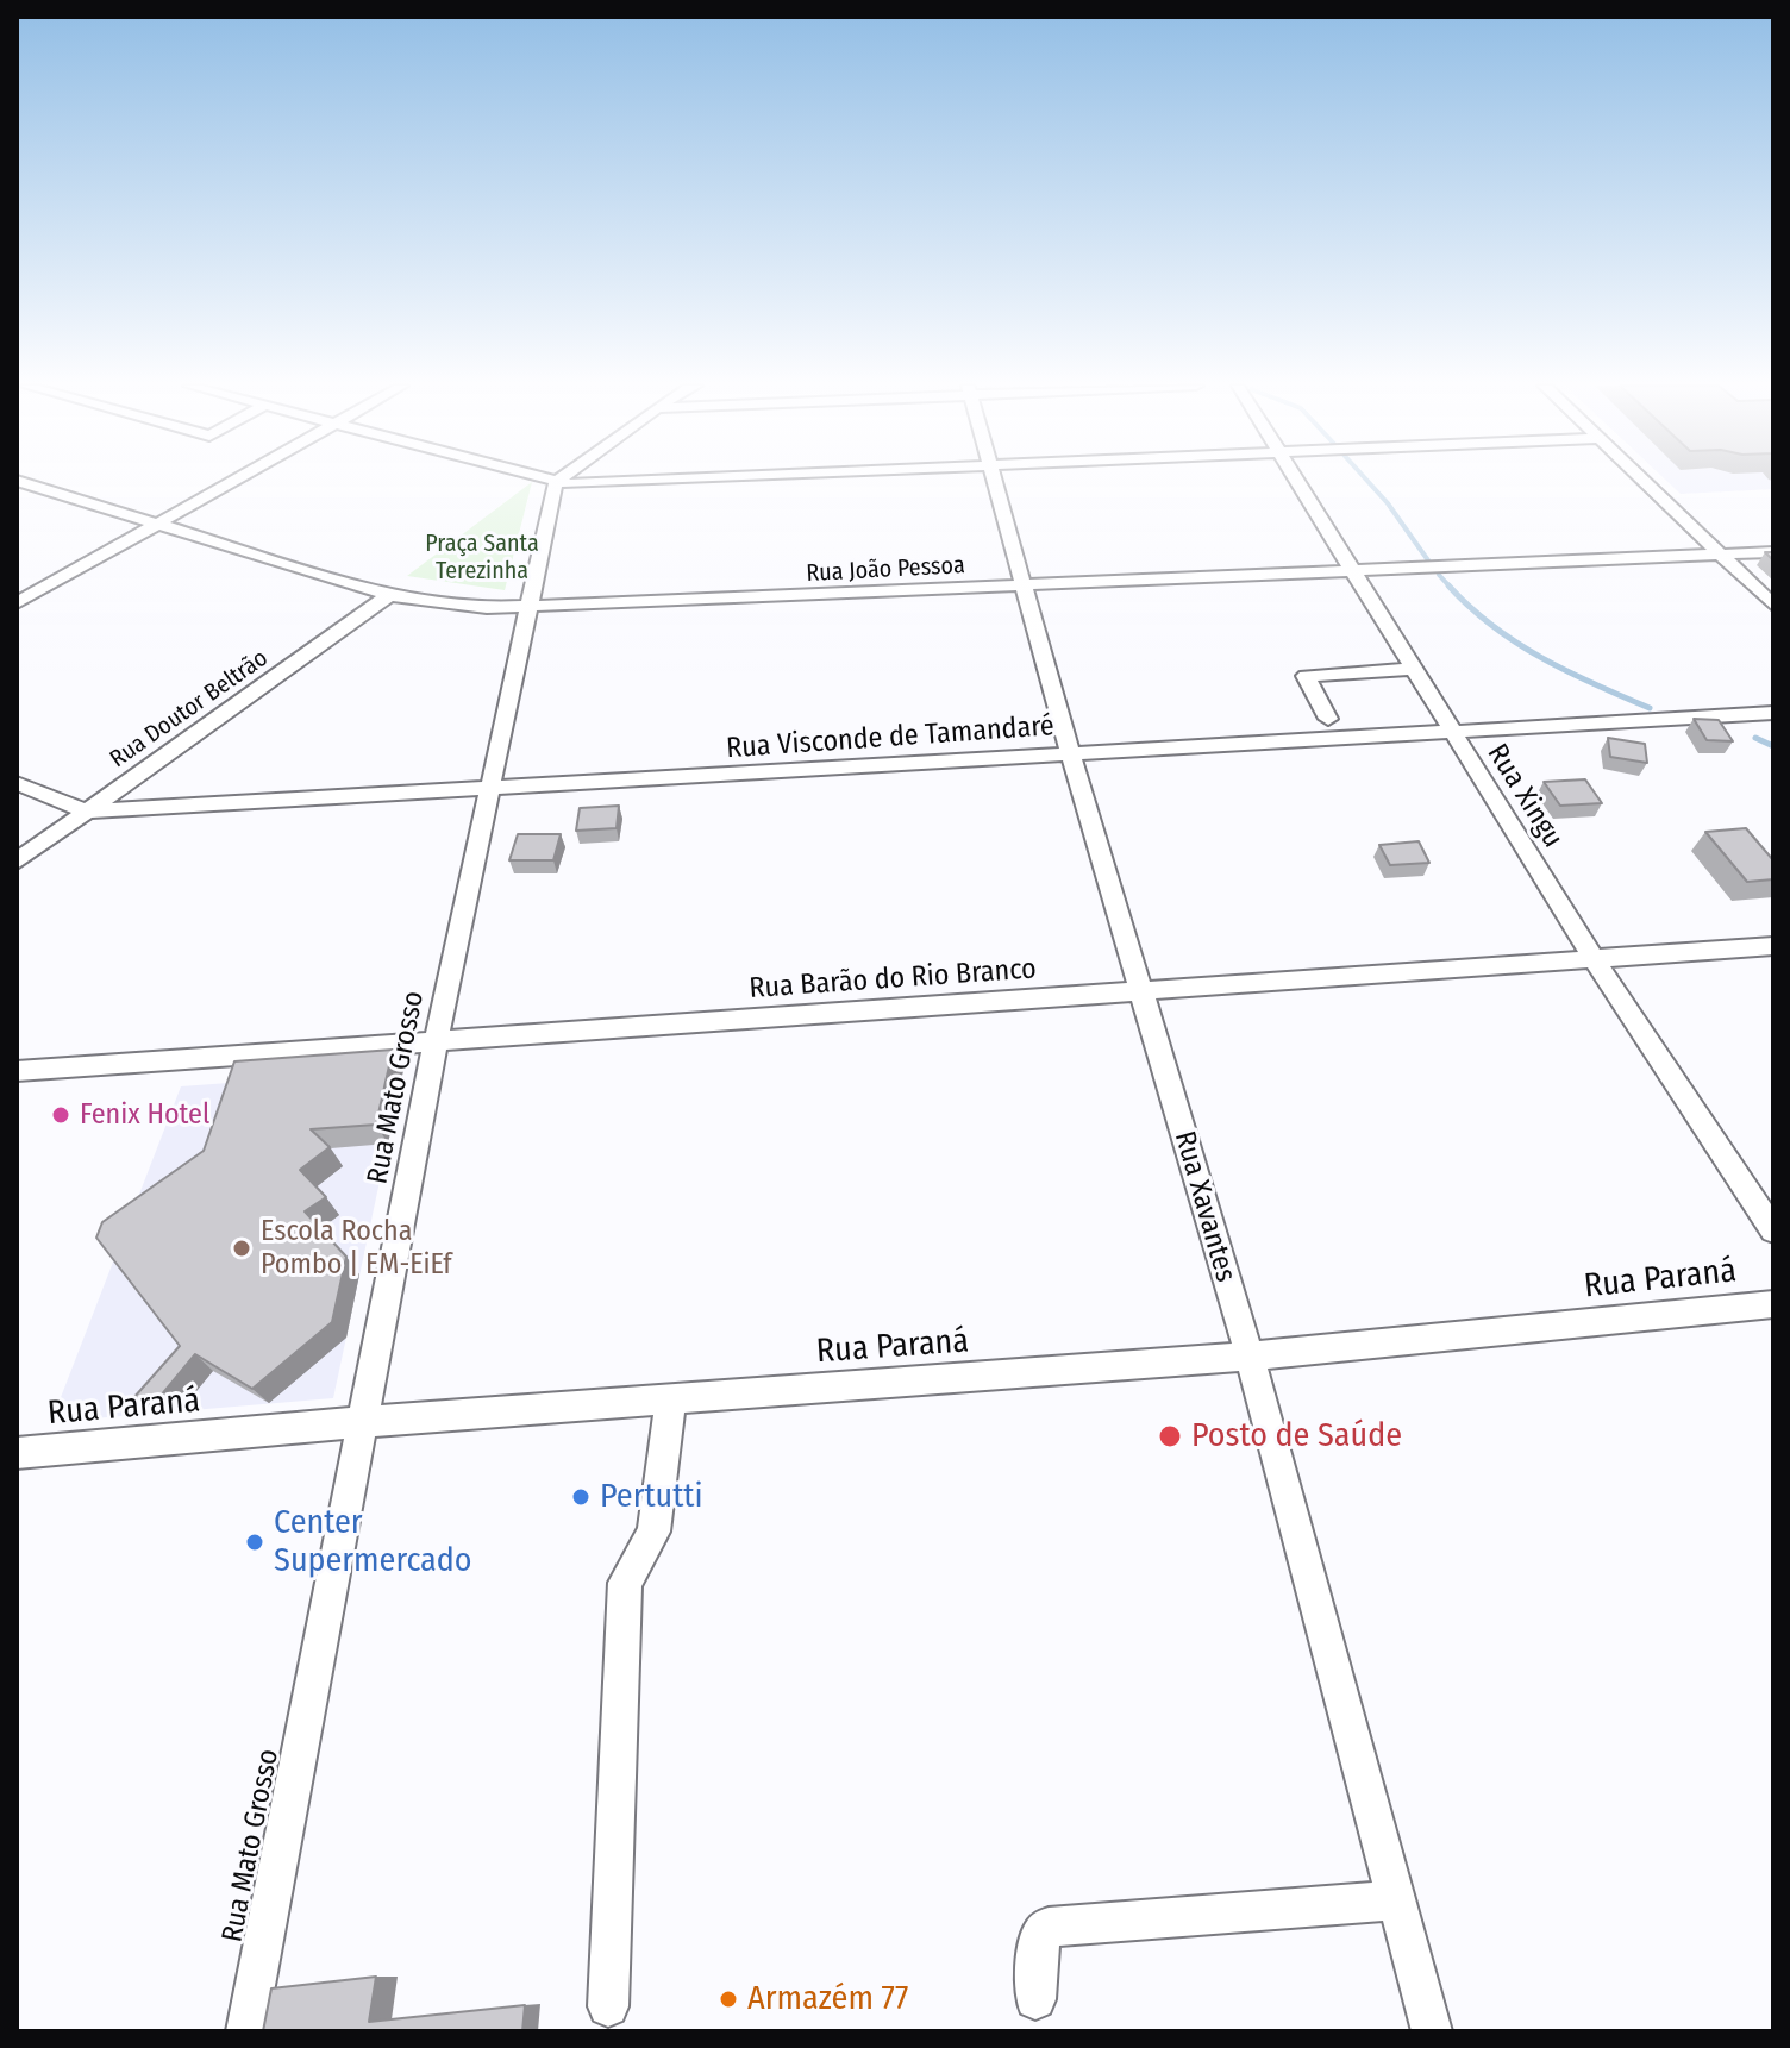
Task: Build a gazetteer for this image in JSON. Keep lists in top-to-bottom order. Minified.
{"streets":{"street":["Rua João Pessoa","Rua Doutor Beltrão","Rua Visconde de Tamandaré","Rua Xingu","Rua Barão do Rio Branco","Rua Mato Grosso","Rua Xavantes","Rua Paraná"]},"crossings":[["Rua João Pessoa","Rua Doutor Beltrão"],["Rua João Pessoa","Rua Xingu"],["Rua João Pessoa","Rua Mato Grosso"],["Rua João Pessoa","Rua Xavantes"],["Rua Doutor Beltrão","Rua Visconde de Tamandaré"],["Rua Visconde de Tamandaré","Rua Xingu"],["Rua Visconde de Tamandaré","Rua Mato Grosso"],["Rua Visconde de Tamandaré","Rua Xavantes"],["Rua Xingu","Rua Barão do Rio Branco"],["Rua Barão do Rio Branco","Rua Mato Grosso"],["Rua Barão do Rio Branco","Rua Xavantes"],["Rua Mato Grosso","Rua Paraná"],["Rua Xavantes","Rua Paraná"]],"parks":["Praça Santa Terezinha"],"places":["Fenix Hotel","Escola Rocha Pombo | EM-EiEf","Posto de Saúde","Pertutti","Center Supermercado","Armazém 77"]}
